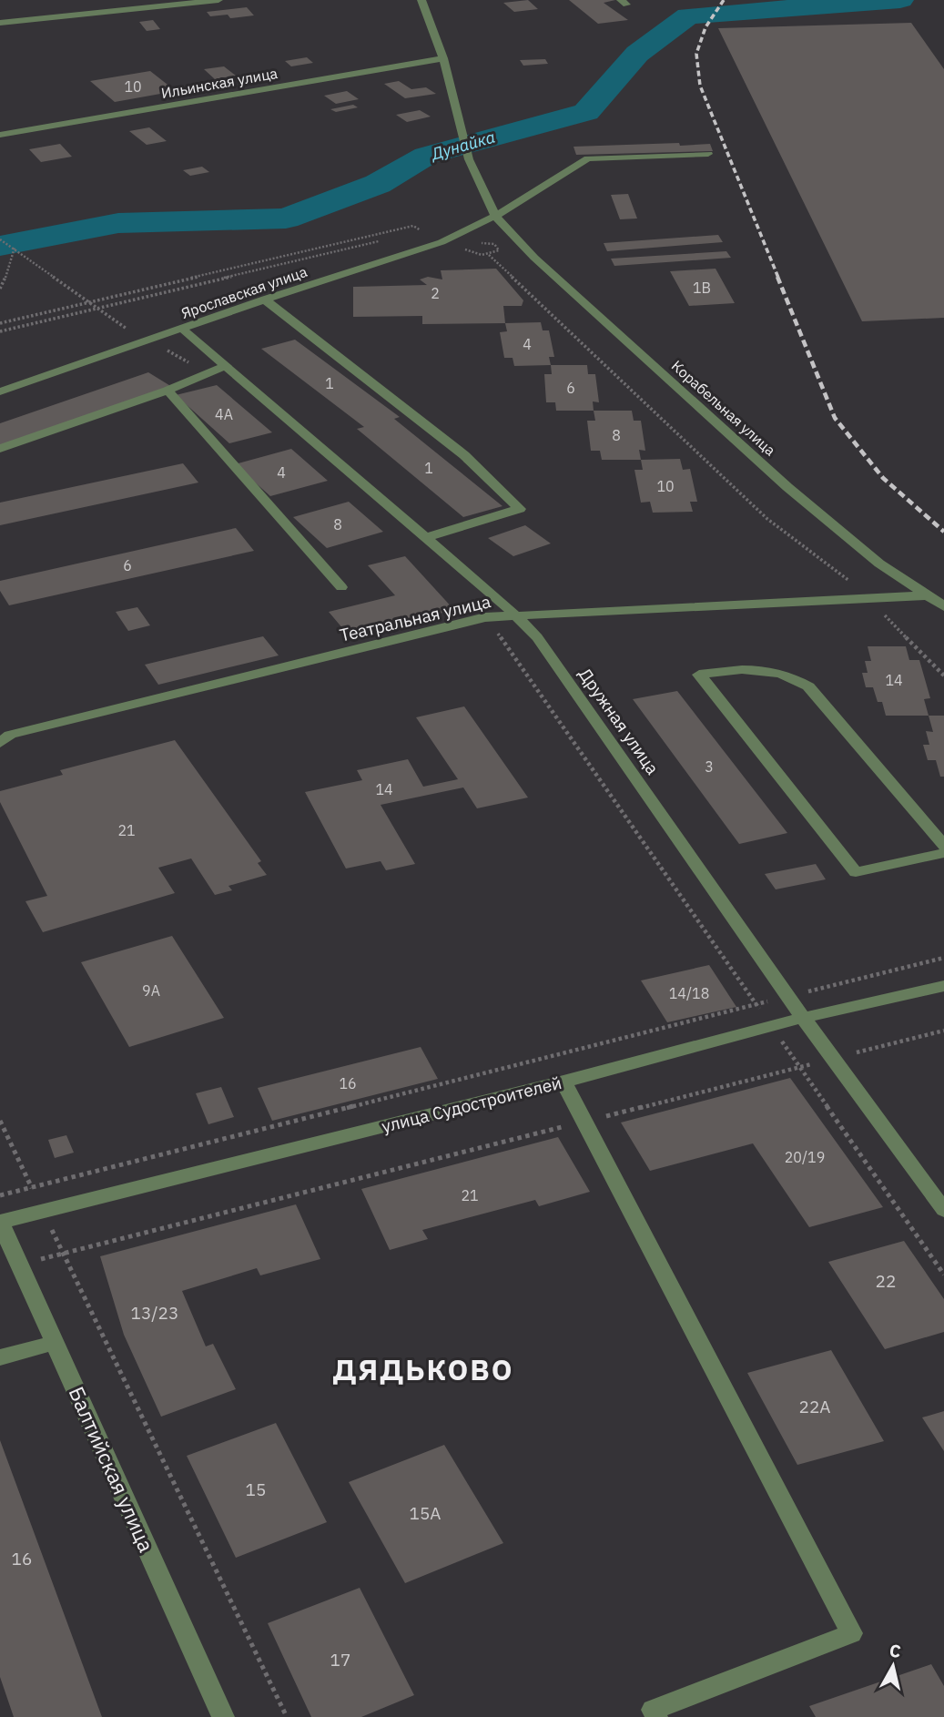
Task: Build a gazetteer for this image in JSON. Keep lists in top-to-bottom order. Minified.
{"streets":{"street":["Ильинская улица","Ярославская улица","Корабельная улица","Театральная улица","Дружная улица","улица Судостроителей","Балтийская улица"]},"crossings":[["Ильинская улица","Корабельная улица"],["Ярославская улица","Корабельная улица"],["Ярославская улица","Дружная улица"],["Корабельная улица","Театральная улица"],["Театральная улица","Дружная улица"],["Дружная улица","улица Судостроителей"],["улица Судостроителей","Балтийская улица"]],"districts":["ДЯДЬКОВО"],"water":["Дунайка"],"house_numbers":["10","1В","2","4","1","6","4А","8","1","4","10","8","6","14","3","14","21","9А","14/18","16","20/19","21","22","13/23","22А","15","15А","16","17"],"north":"top"}
